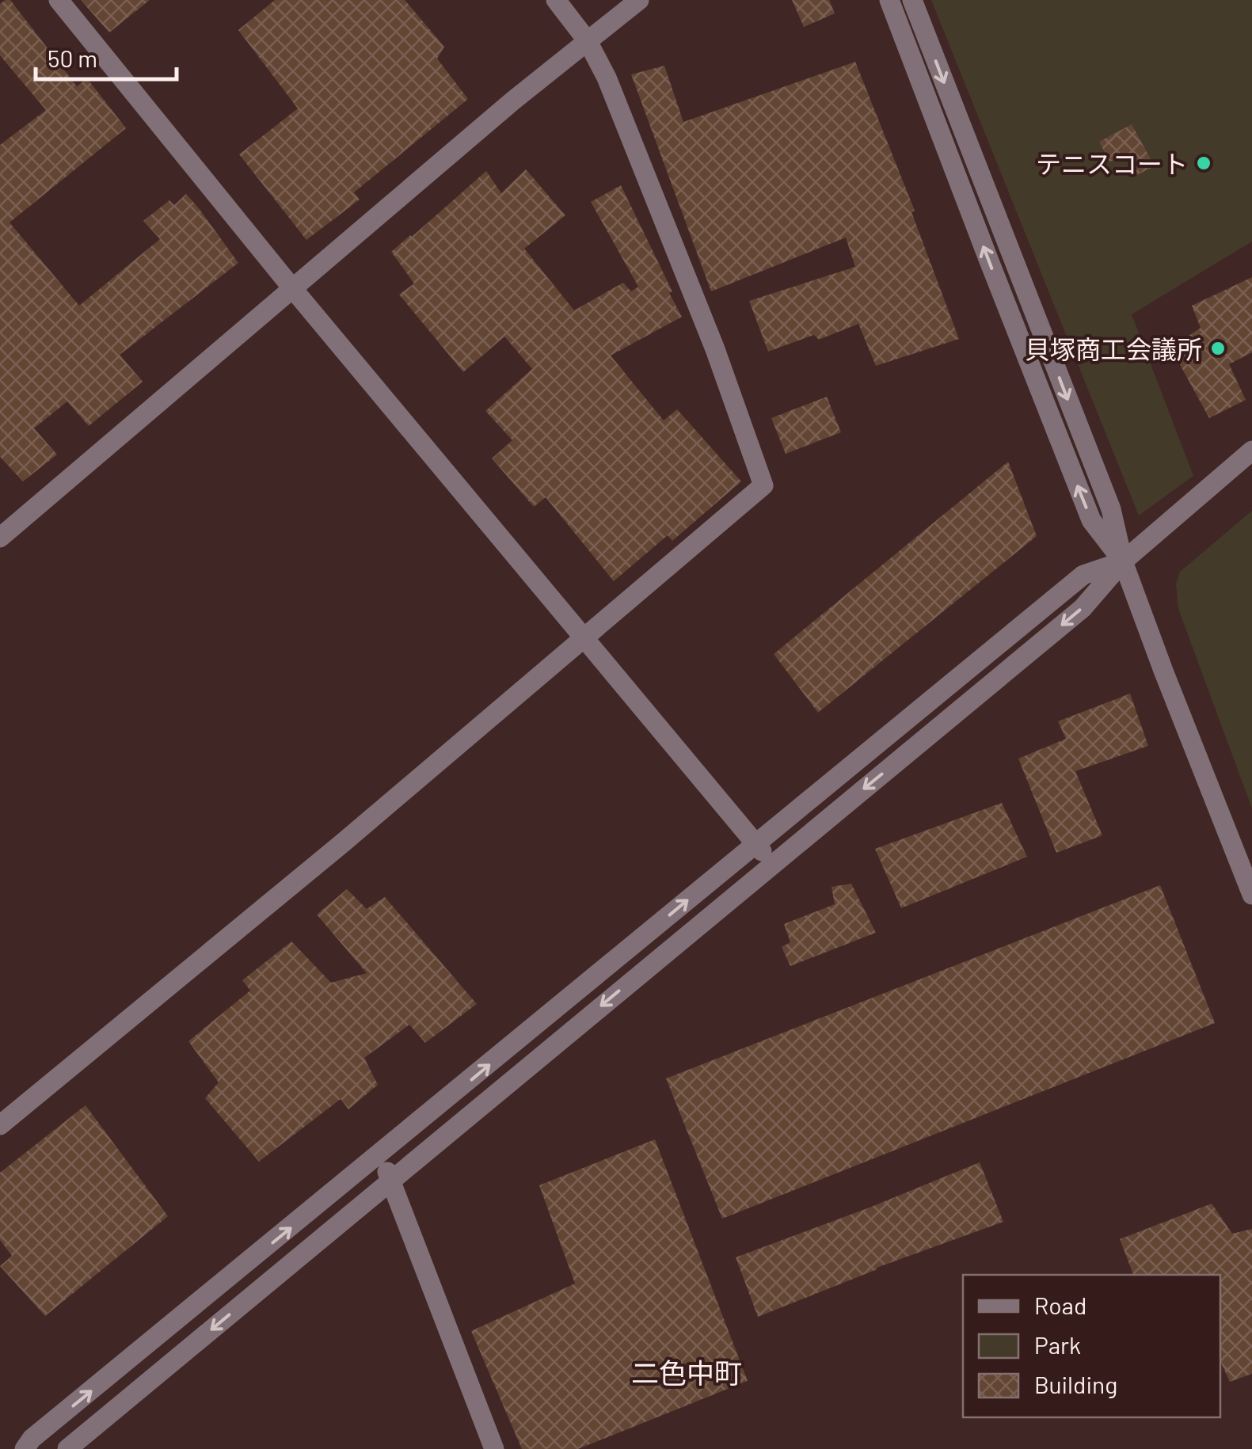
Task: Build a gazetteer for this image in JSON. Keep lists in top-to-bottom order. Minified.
{"districts":["二色中町"],"places":["テニスコート","貝塚商工会議所"],"legend":["Road","Park","Building"],"scale_bar":"50 m"}
